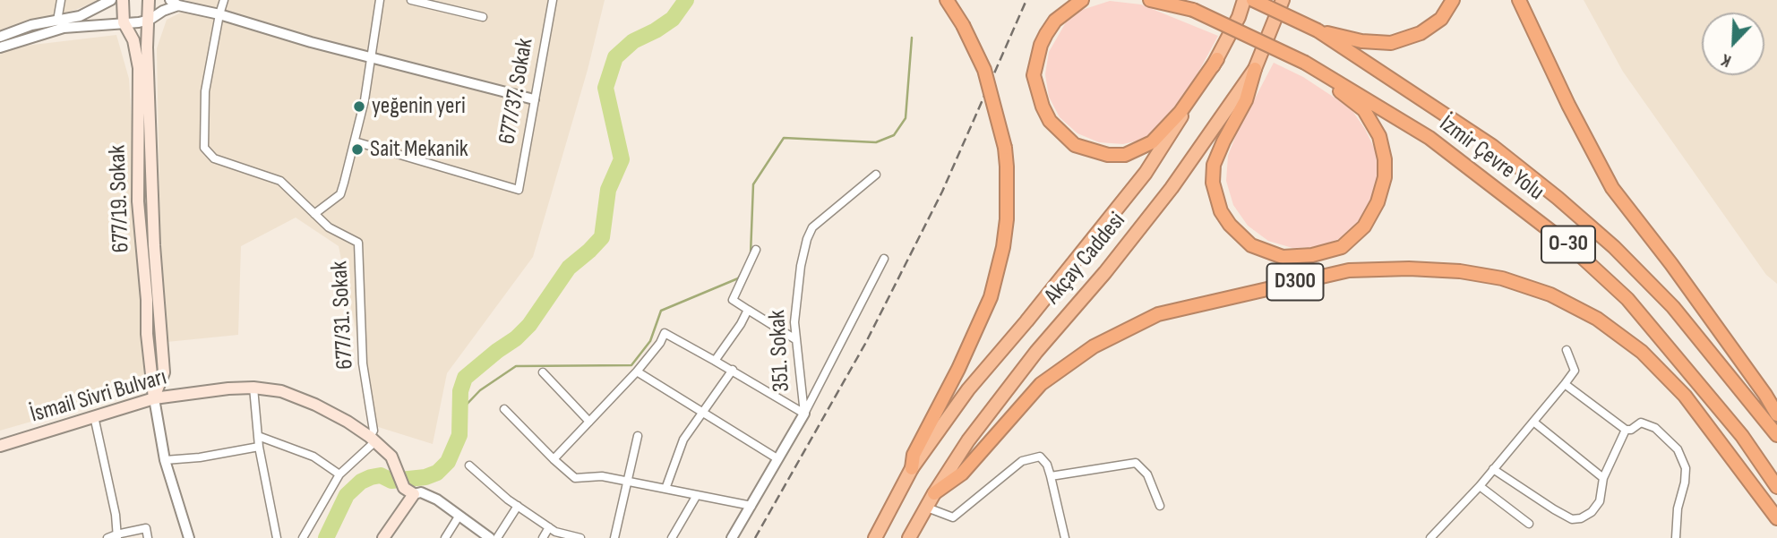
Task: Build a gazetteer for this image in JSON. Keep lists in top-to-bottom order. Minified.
{"streets":{"highway":["İzmir Çevre Yolu","O-30","Akçay Caddesi","D300"],"main road":["677/19. Sokak","İsmail Sivri Bulvarı"],"street":["677/37. Sokak","677/31. Sokak","351. Sokak"]},"crossings":[["677/19. Sokak","İsmail Sivri Bulvarı"],["Akçay Caddesi","D300"],["677/31. Sokak","İsmail Sivri Bulvarı"]],"places":["yeğenin yeri","Sait Mekanik"],"north":"bottom left"}
